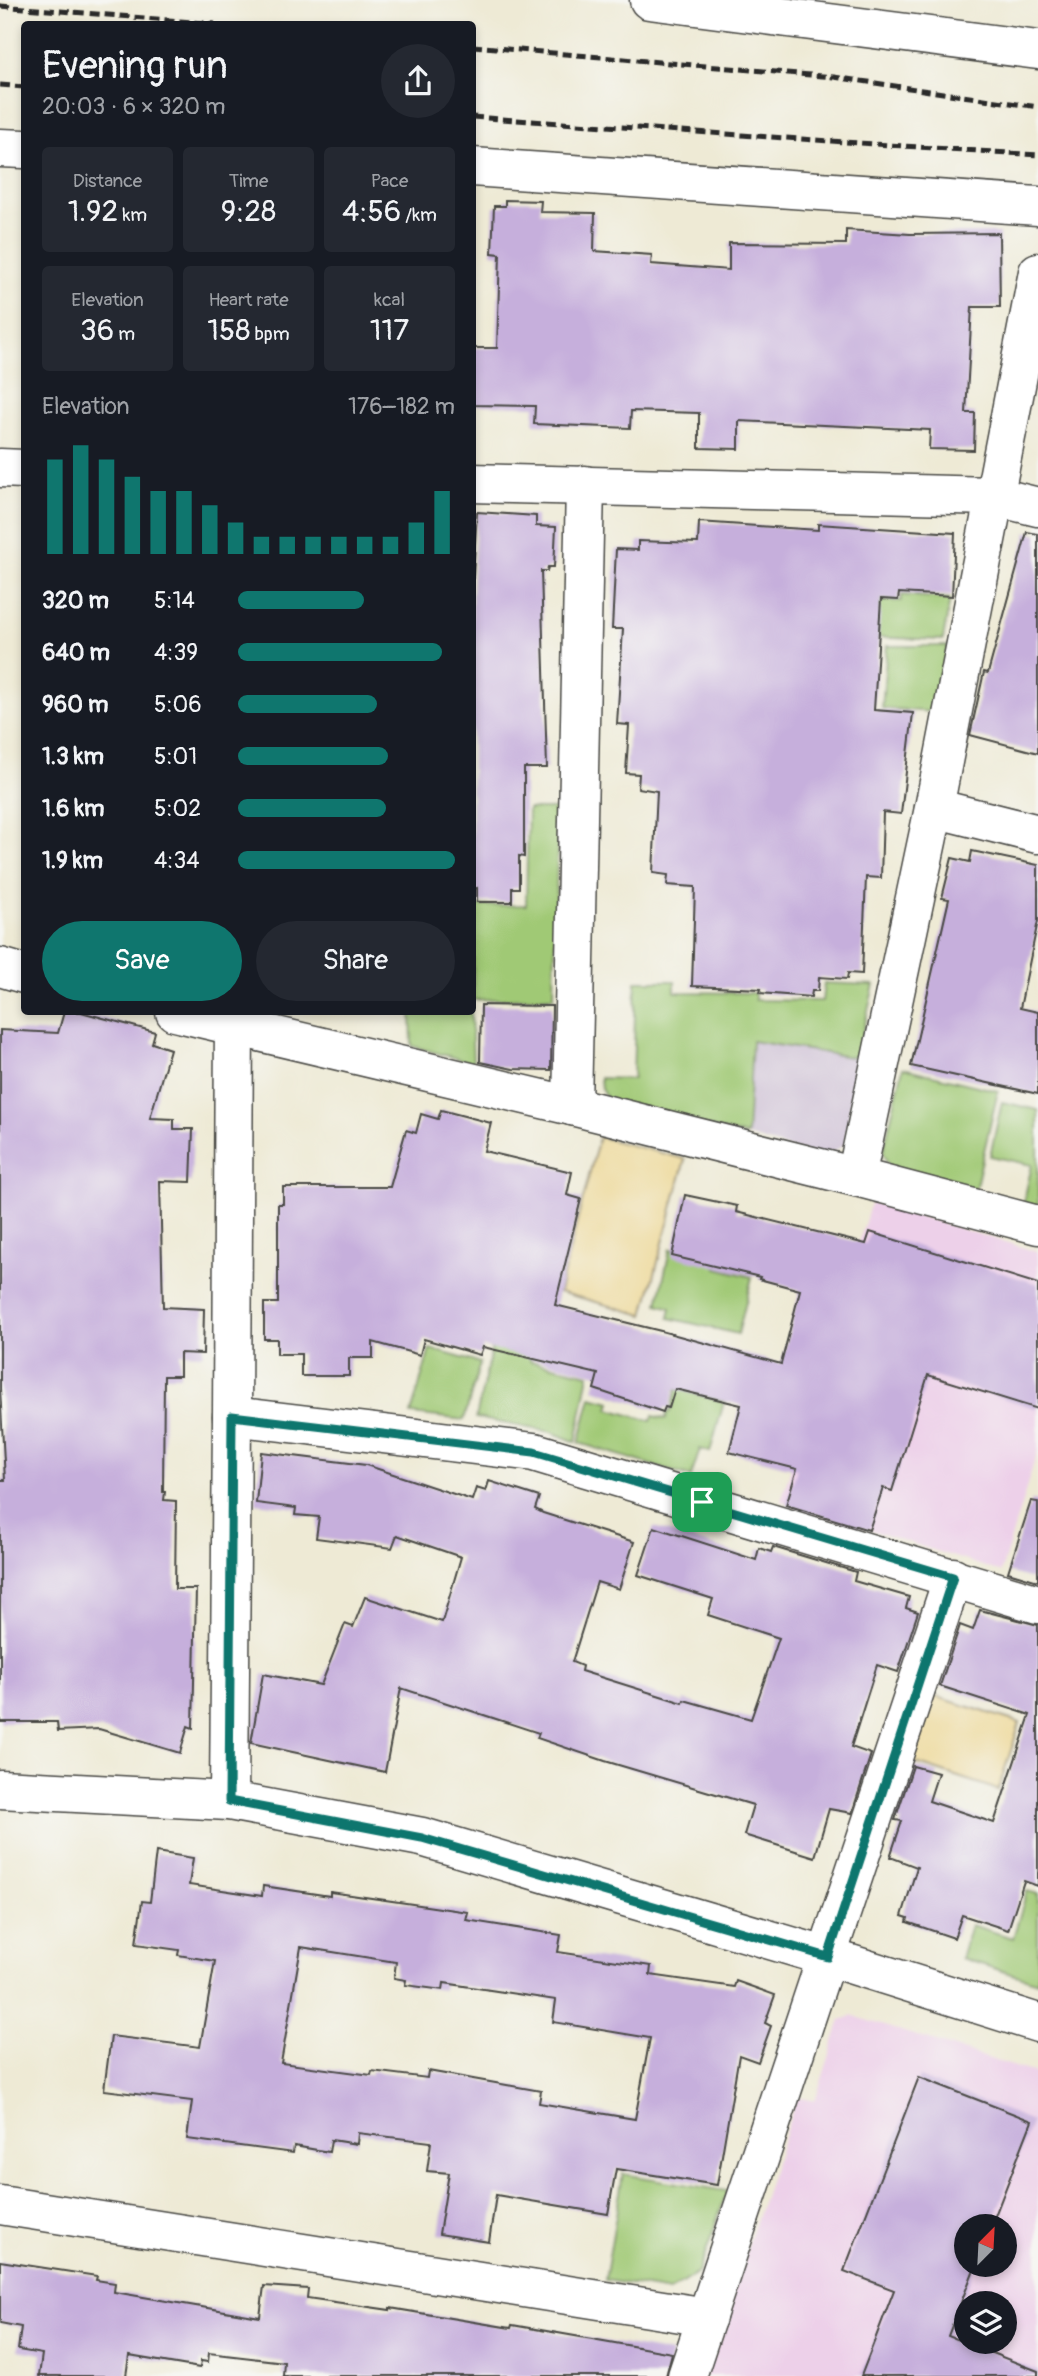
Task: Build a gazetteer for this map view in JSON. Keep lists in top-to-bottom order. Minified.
{"north":"top right","page":{"heading":["Evening run","20:03 · 6 × 320 m"],"stats":[["Distance","1.92 km"],["Time","9:28"],["Pace","4:56 /km"],["Elevation","36 m"],["Heart rate","158 bpm"],["kcal","117"]],"chart":["Elevation","176–182 m"],"list":[{"name":"320 m","note":"5:14"},{"name":"640 m","note":"4:39"},{"name":"960 m","note":"5:06"},{"name":"1.3 km","note":"5:01"},{"name":"1.6 km","note":"5:02"},{"name":"1.9 km","note":"4:34"}],"buttons":["Save","Share"]}}
